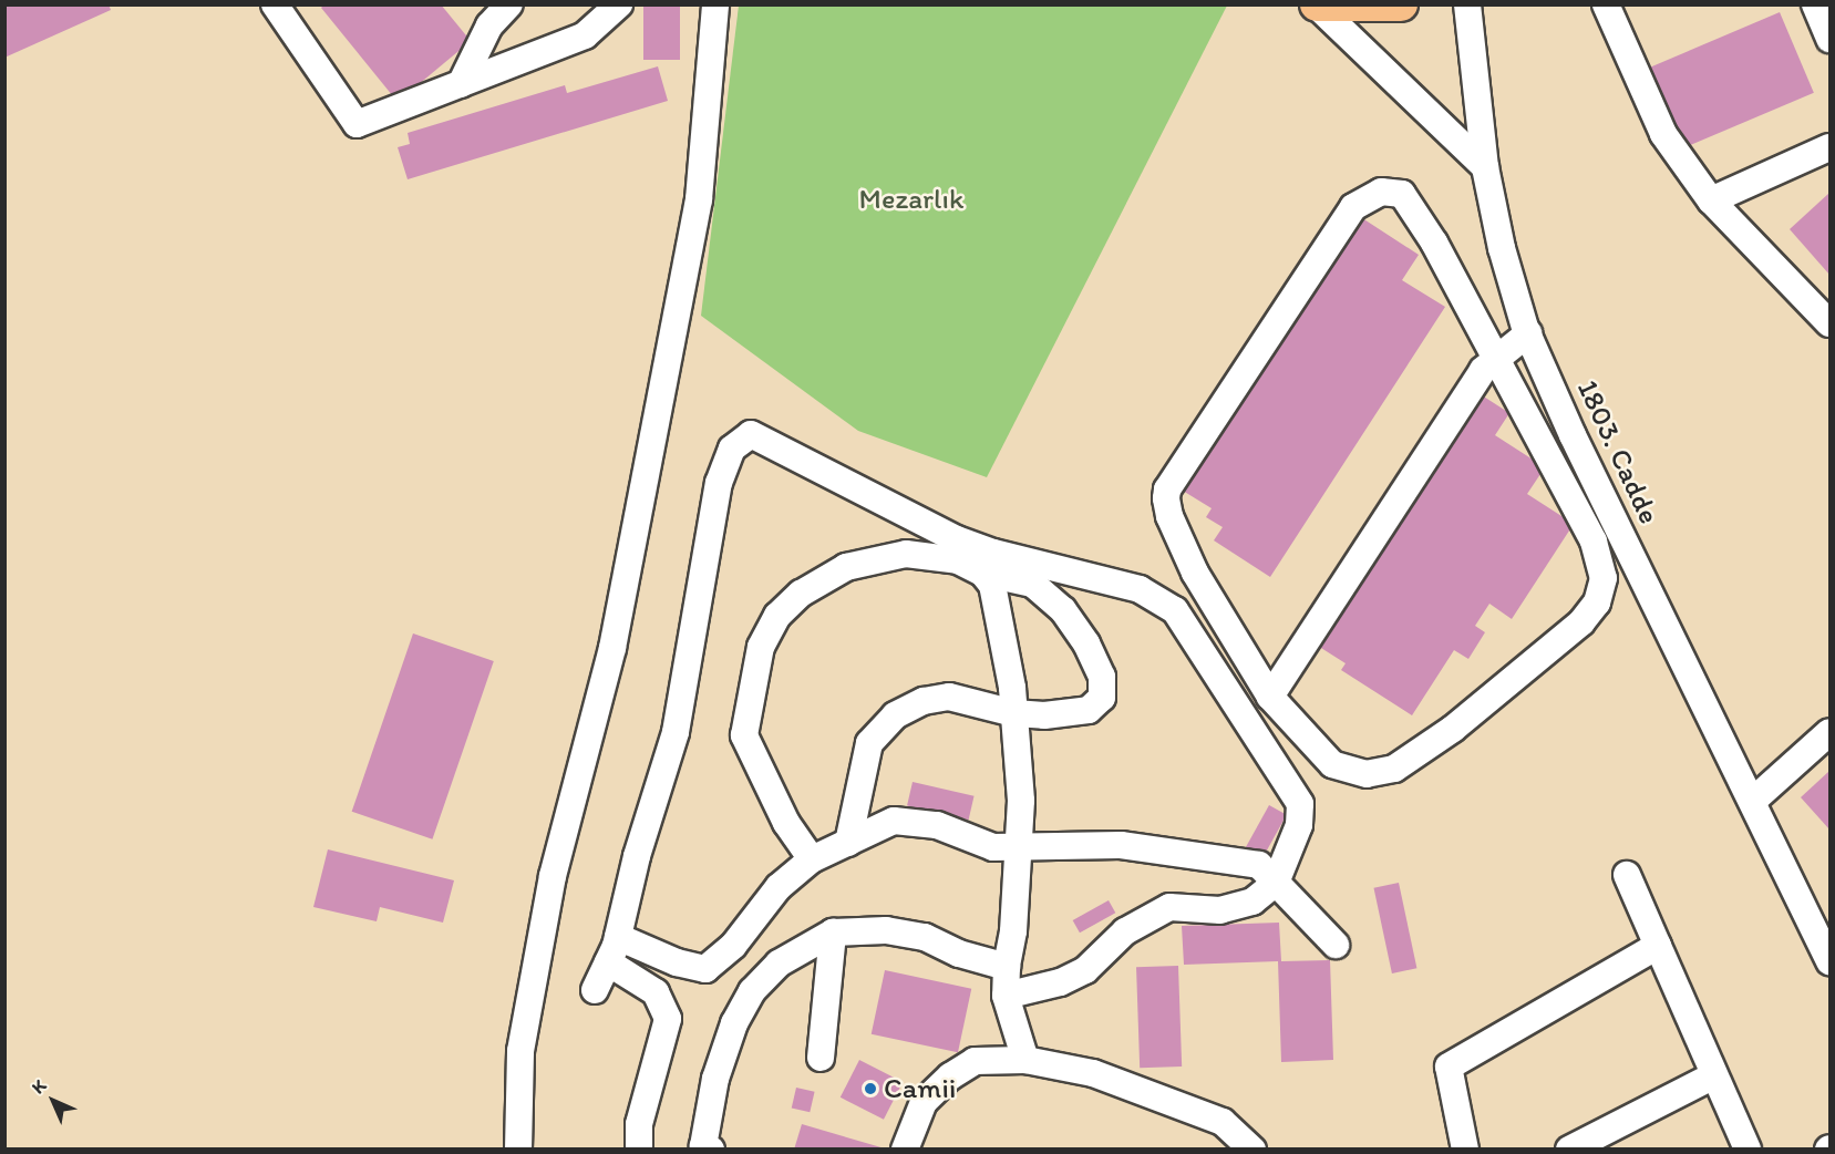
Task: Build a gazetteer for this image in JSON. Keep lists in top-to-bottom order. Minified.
{"streets":{"street":["1803. Cadde"]},"parks":["Mezarlık"],"places":["Camii"],"north":"top left"}
